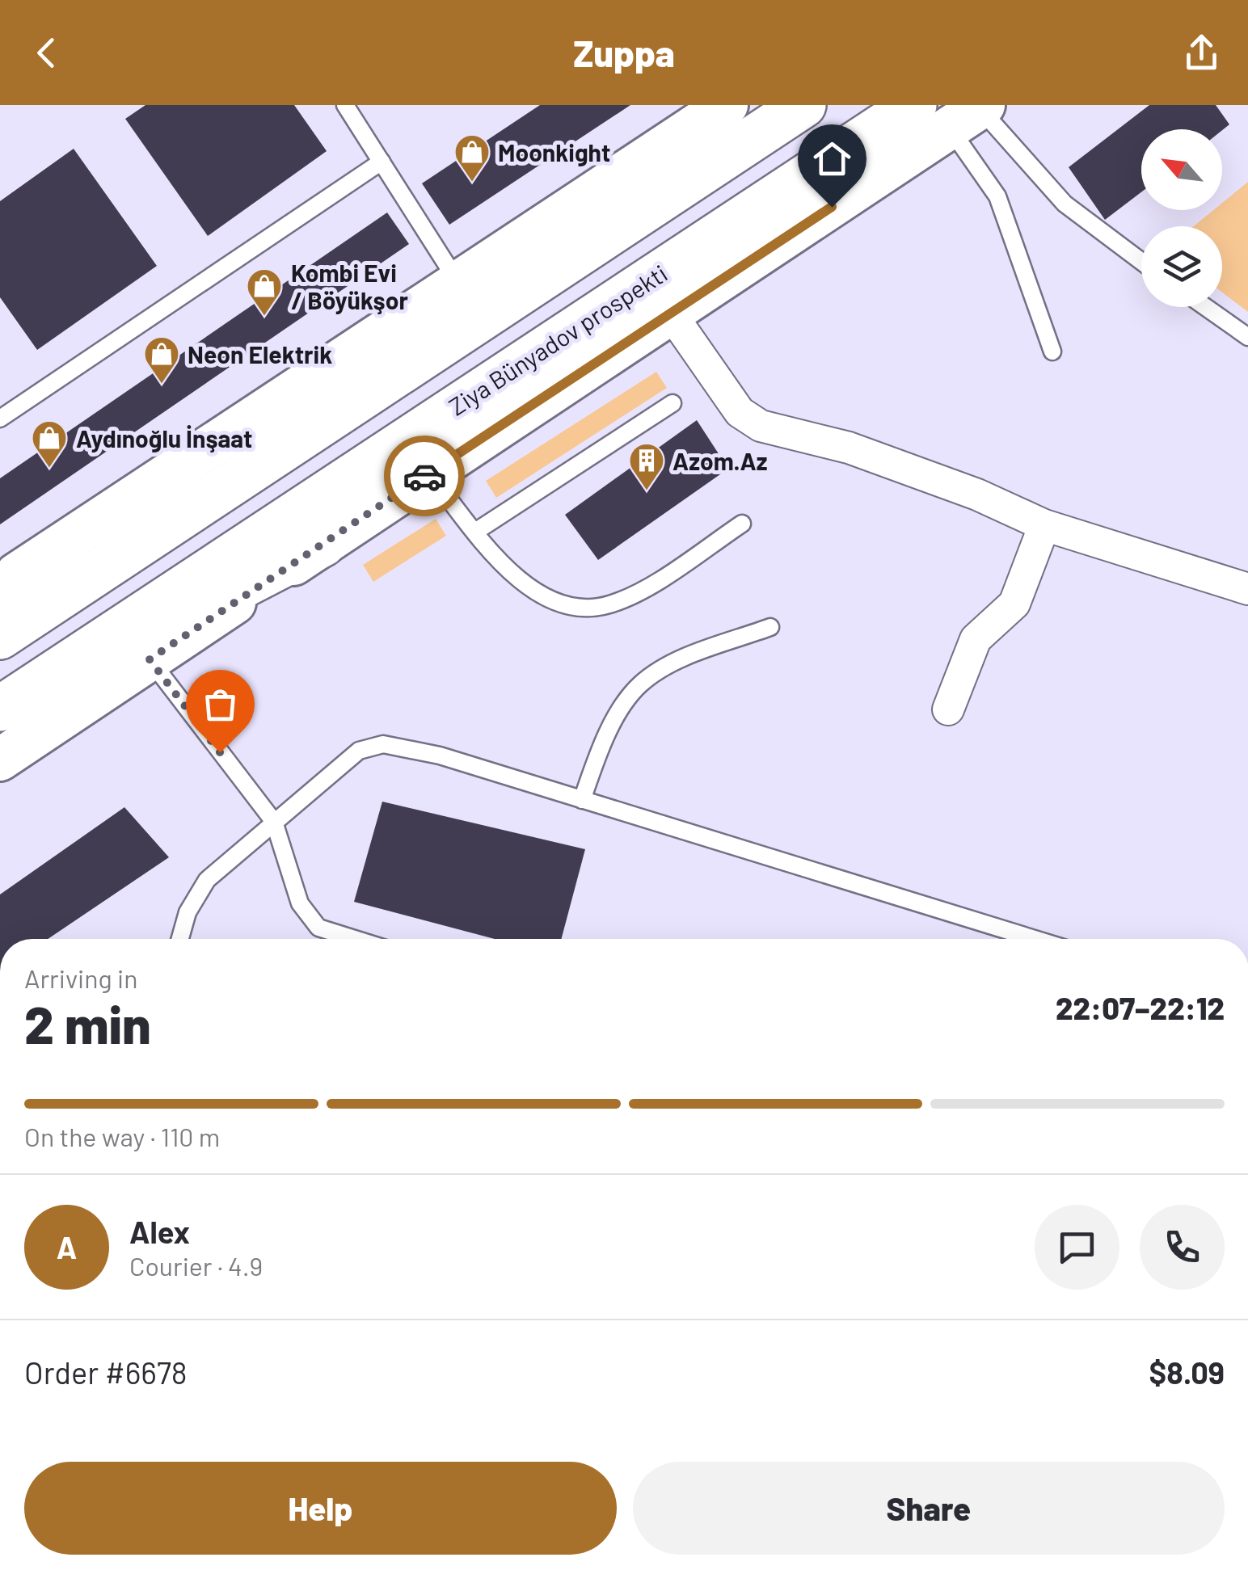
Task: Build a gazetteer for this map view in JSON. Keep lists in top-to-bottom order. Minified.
{"streets":{"main road":["Ziya Bünyadov prospekti"]},"places":{"shop":["Moonkight","Kombi Evi / Böyükşor","Neon Elektrik","Aydınoğlu İnşaat"],"building":["Azom.Az"]},"north":"top left","page":{"header":"Zuppa","heading":["2 min","Arriving in","22:07–22:12"],"panel":["Alex","Courier · 4.9","Order #6678","$8.09"],"bar":"On the way · 110 m","round":"A","buttons":["Help","Share"]}}
